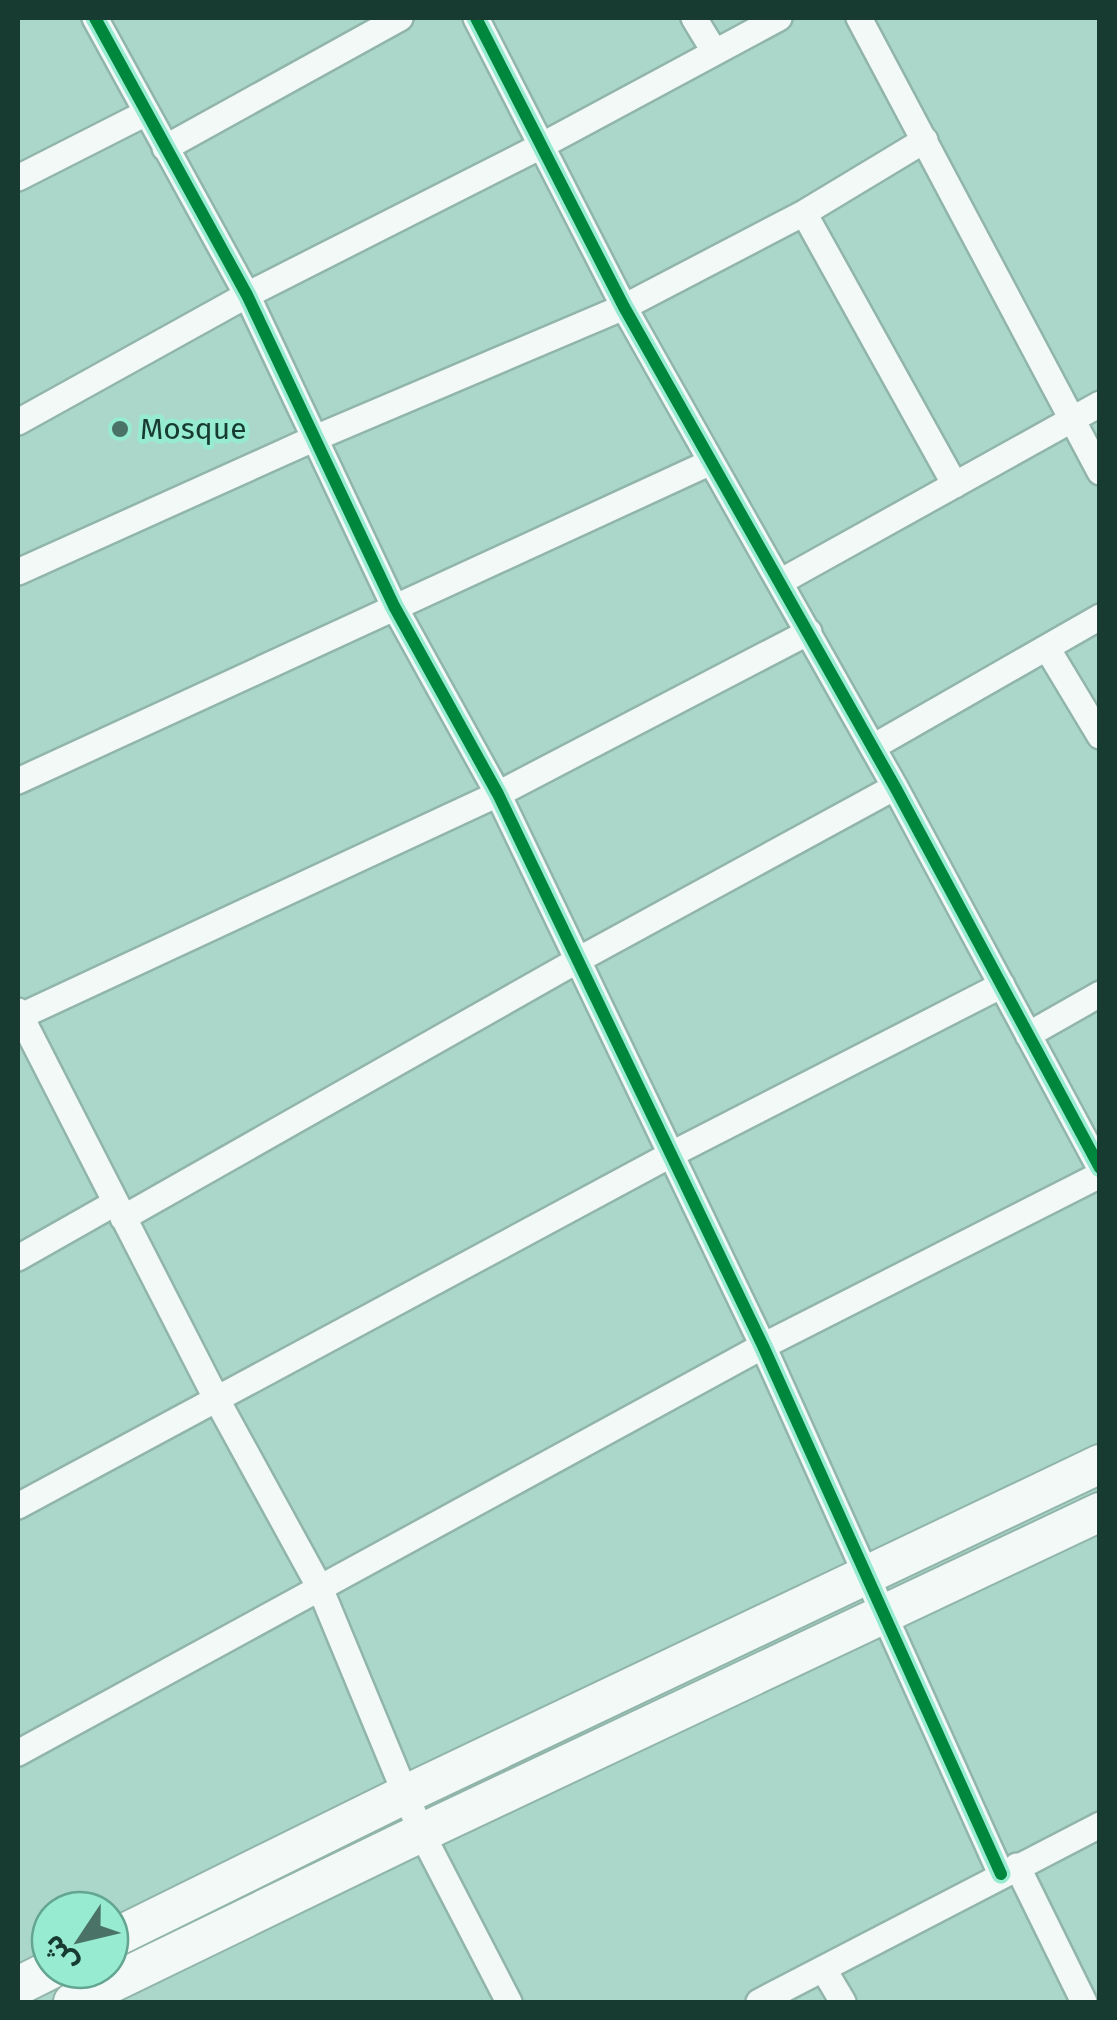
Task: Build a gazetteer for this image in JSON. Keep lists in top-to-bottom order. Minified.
{"places":["Mosque"],"north":"bottom left"}
